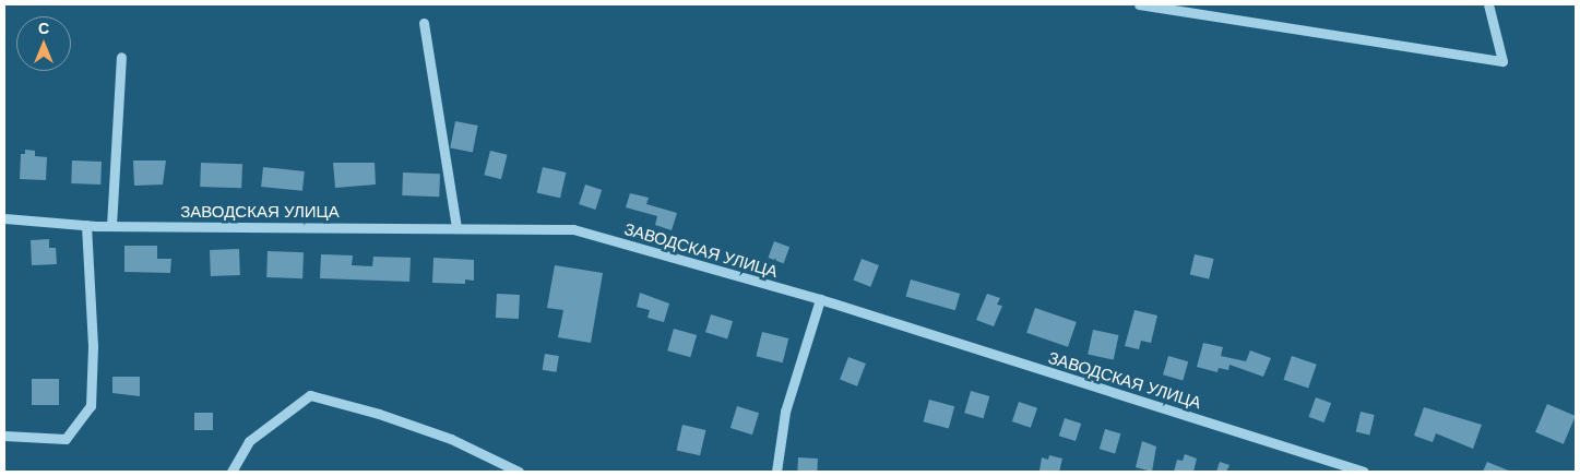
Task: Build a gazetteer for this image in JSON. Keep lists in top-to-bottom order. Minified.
{"streets":{"street":["ЗАВОДСКАЯ УЛИЦА"]},"north":"top"}
